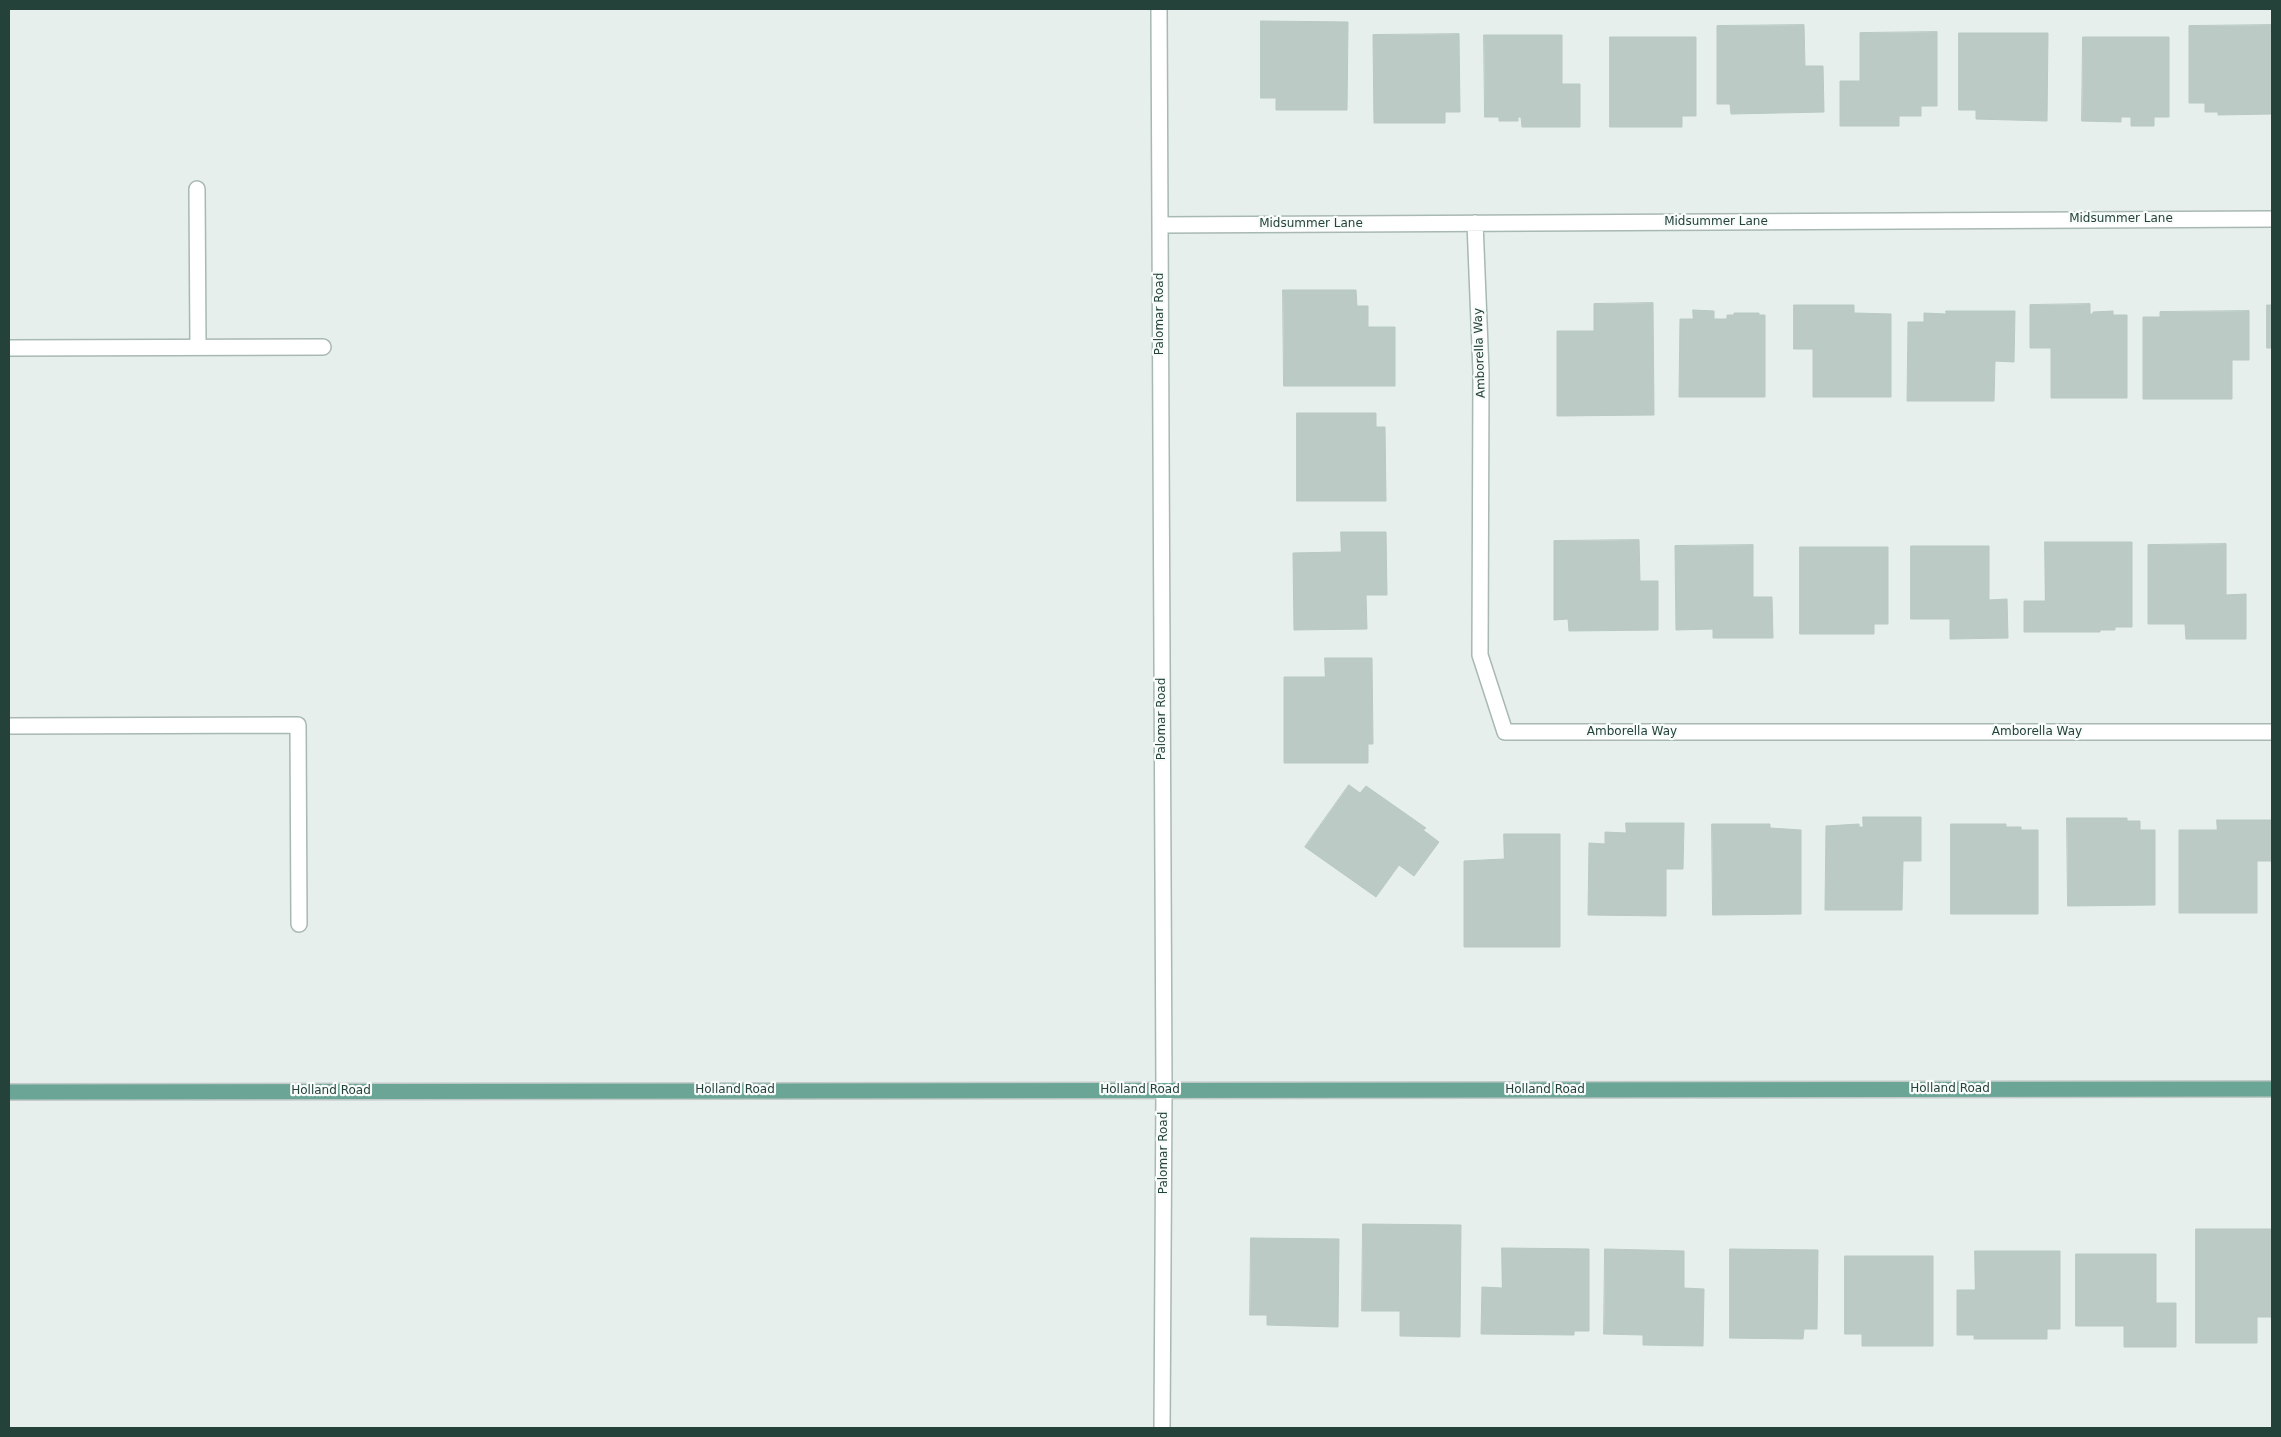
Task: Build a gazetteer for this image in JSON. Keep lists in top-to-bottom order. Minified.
{"streets":{"main road":["Holland Road"],"street":["Midsummer Lane","Palomar Road","Amborella Way"]},"crossings":[["Midsummer Lane","Palomar Road"],["Midsummer Lane","Amborella Way"],["Palomar Road","Holland Road"]]}
